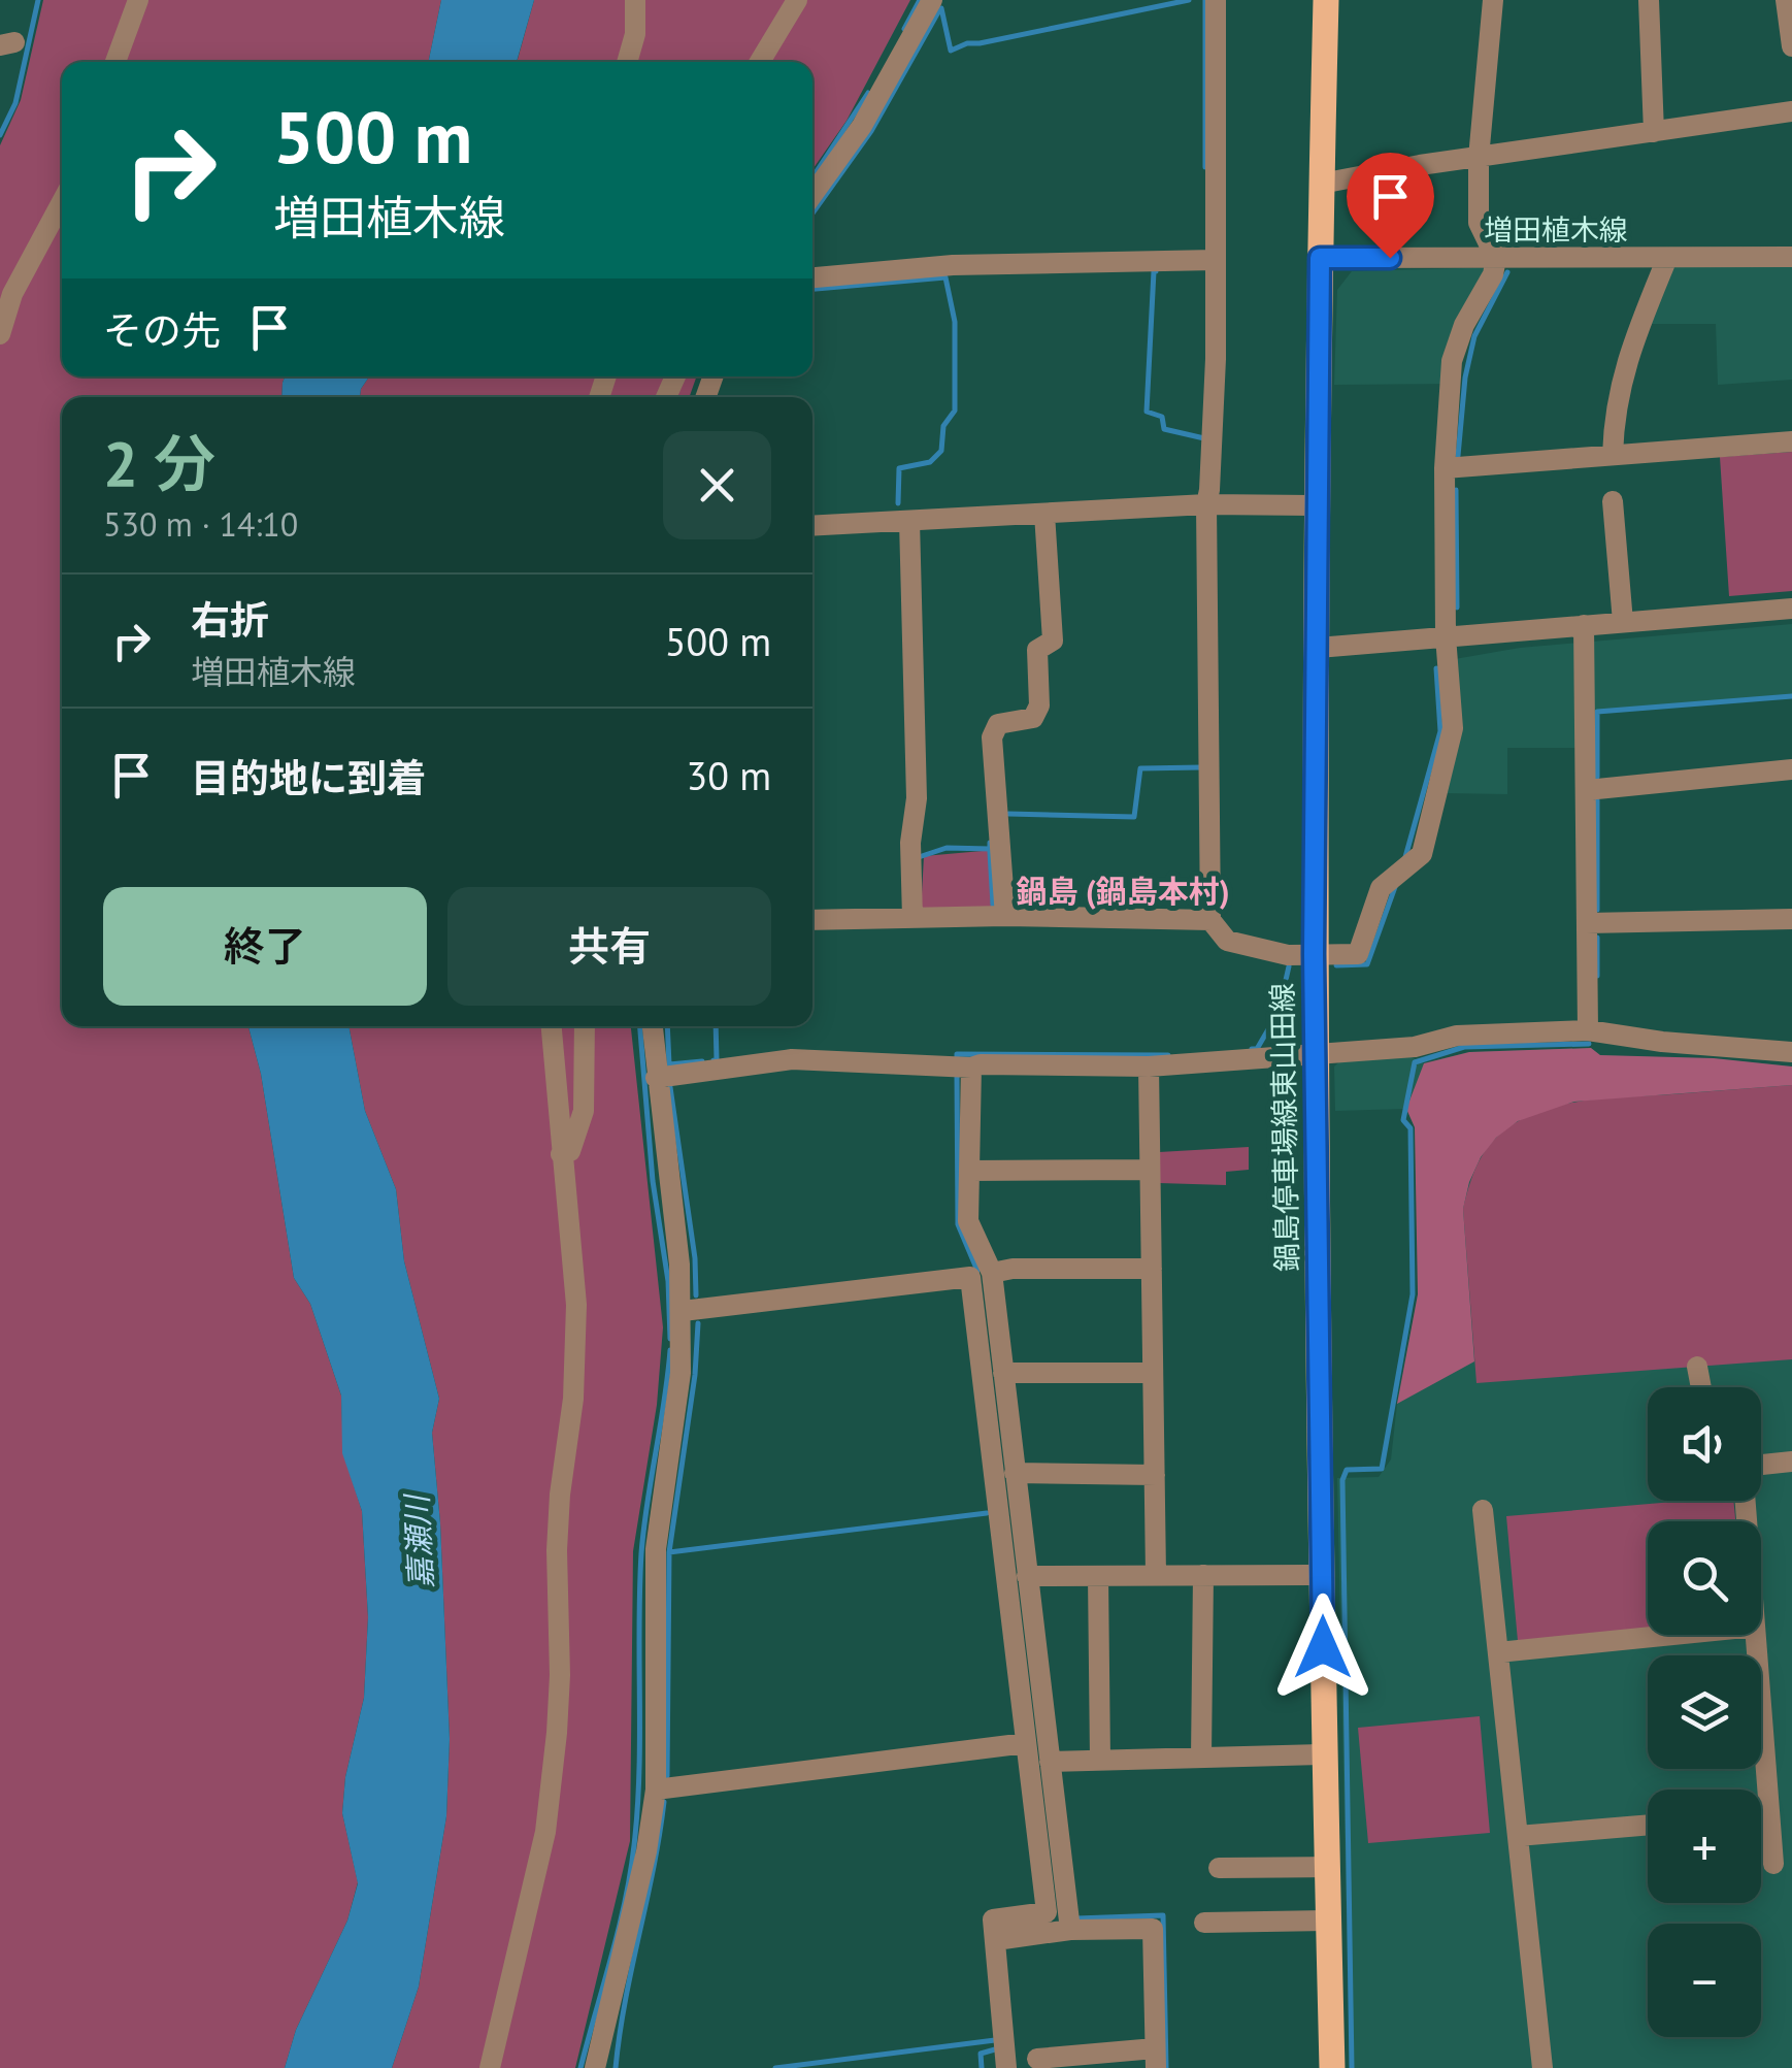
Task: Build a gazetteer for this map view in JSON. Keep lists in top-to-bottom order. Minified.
{"streets":{"main road":["鍋島停車場線東山田線"],"street":["増田植木線"]},"crossings":[["増田植木線","鍋島停車場線東山田線"]],"districts":["鍋島 (鍋島本村)"],"water":["嘉瀬川"],"page":{"turn":["500 m","増田植木線"],"then":"その先","heading":["2 分","530 m · 14:10"],"list":[{"name":"右折","note":"増田植木線","value":"500 m"},{"name":"目的地に到着","value":"30 m"}],"buttons":["終了","共有"],"map_buttons":["+","−"]}}
